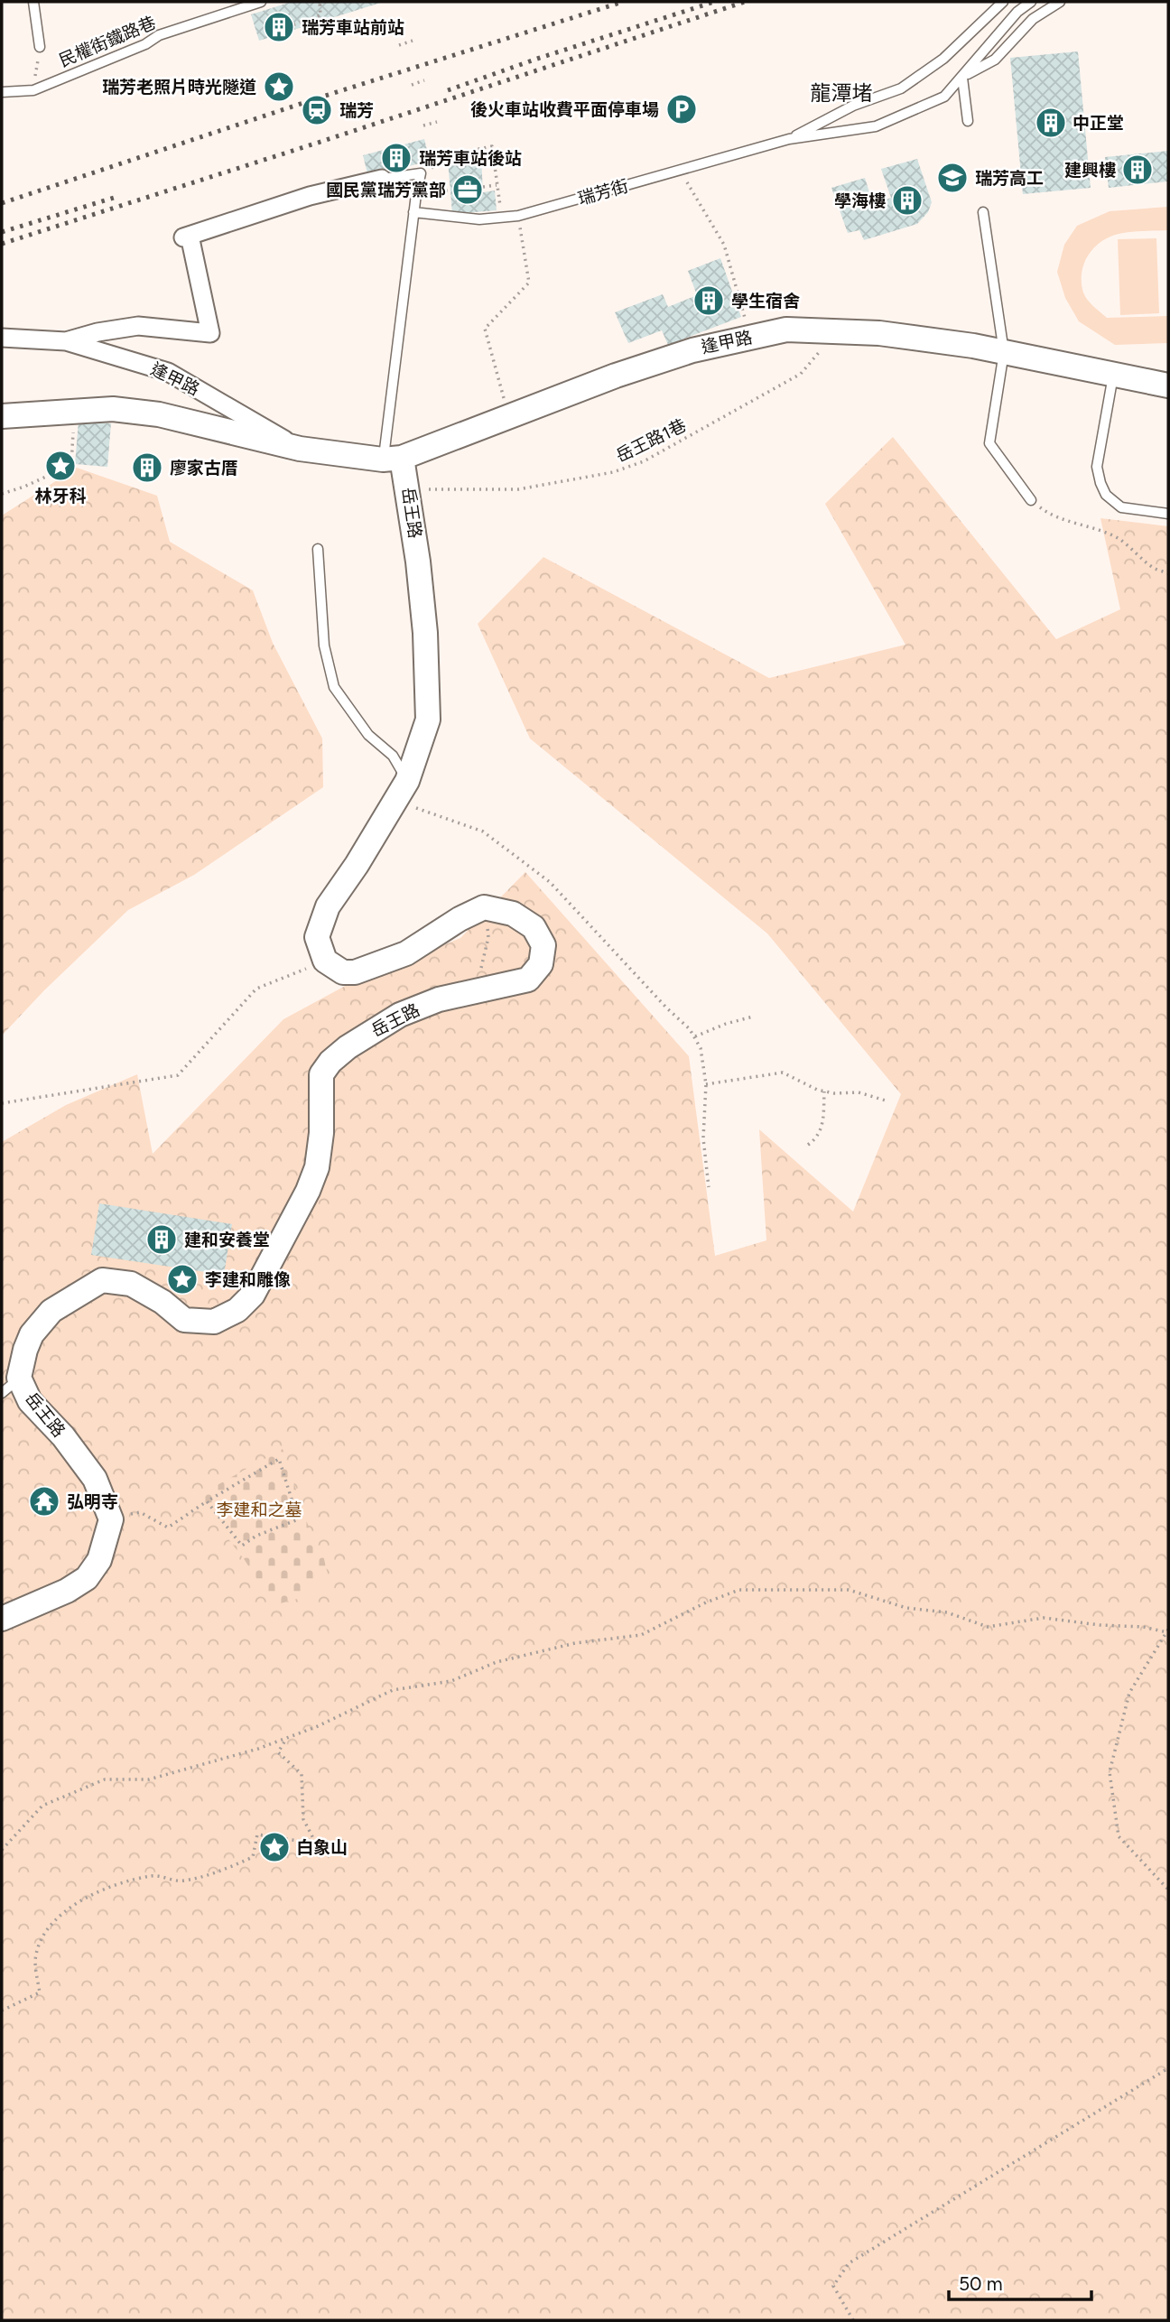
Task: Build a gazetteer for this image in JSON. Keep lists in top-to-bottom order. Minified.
{"streets":{"street":["逢甲路","岳王路"],"lane":["民權街鐵路巷","瑞芳街"],"path":["岳王路1巷"]},"crossings":[["逢甲路","岳王路1巷"],["逢甲路","岳王路"],["岳王路1巷","岳王路"]],"districts":["龍潭堵"],"parks":["李建和之墓"],"places":{"building":["瑞芳車站前站","中正堂","瑞芳車站後站","建興樓","學海樓","學生宿舍","廖家古厝","建和安養堂"],"place":["瑞芳老照片時光隧道","林牙科","李建和雕像","白象山"],"parking":["後火車站收費平面停車場"],"station":["瑞芳"],"school or university":["瑞芳高工"],"office":["國民黨瑞芳黨部"],"temple":["弘明寺"]},"scale_bar":"50 m"}
